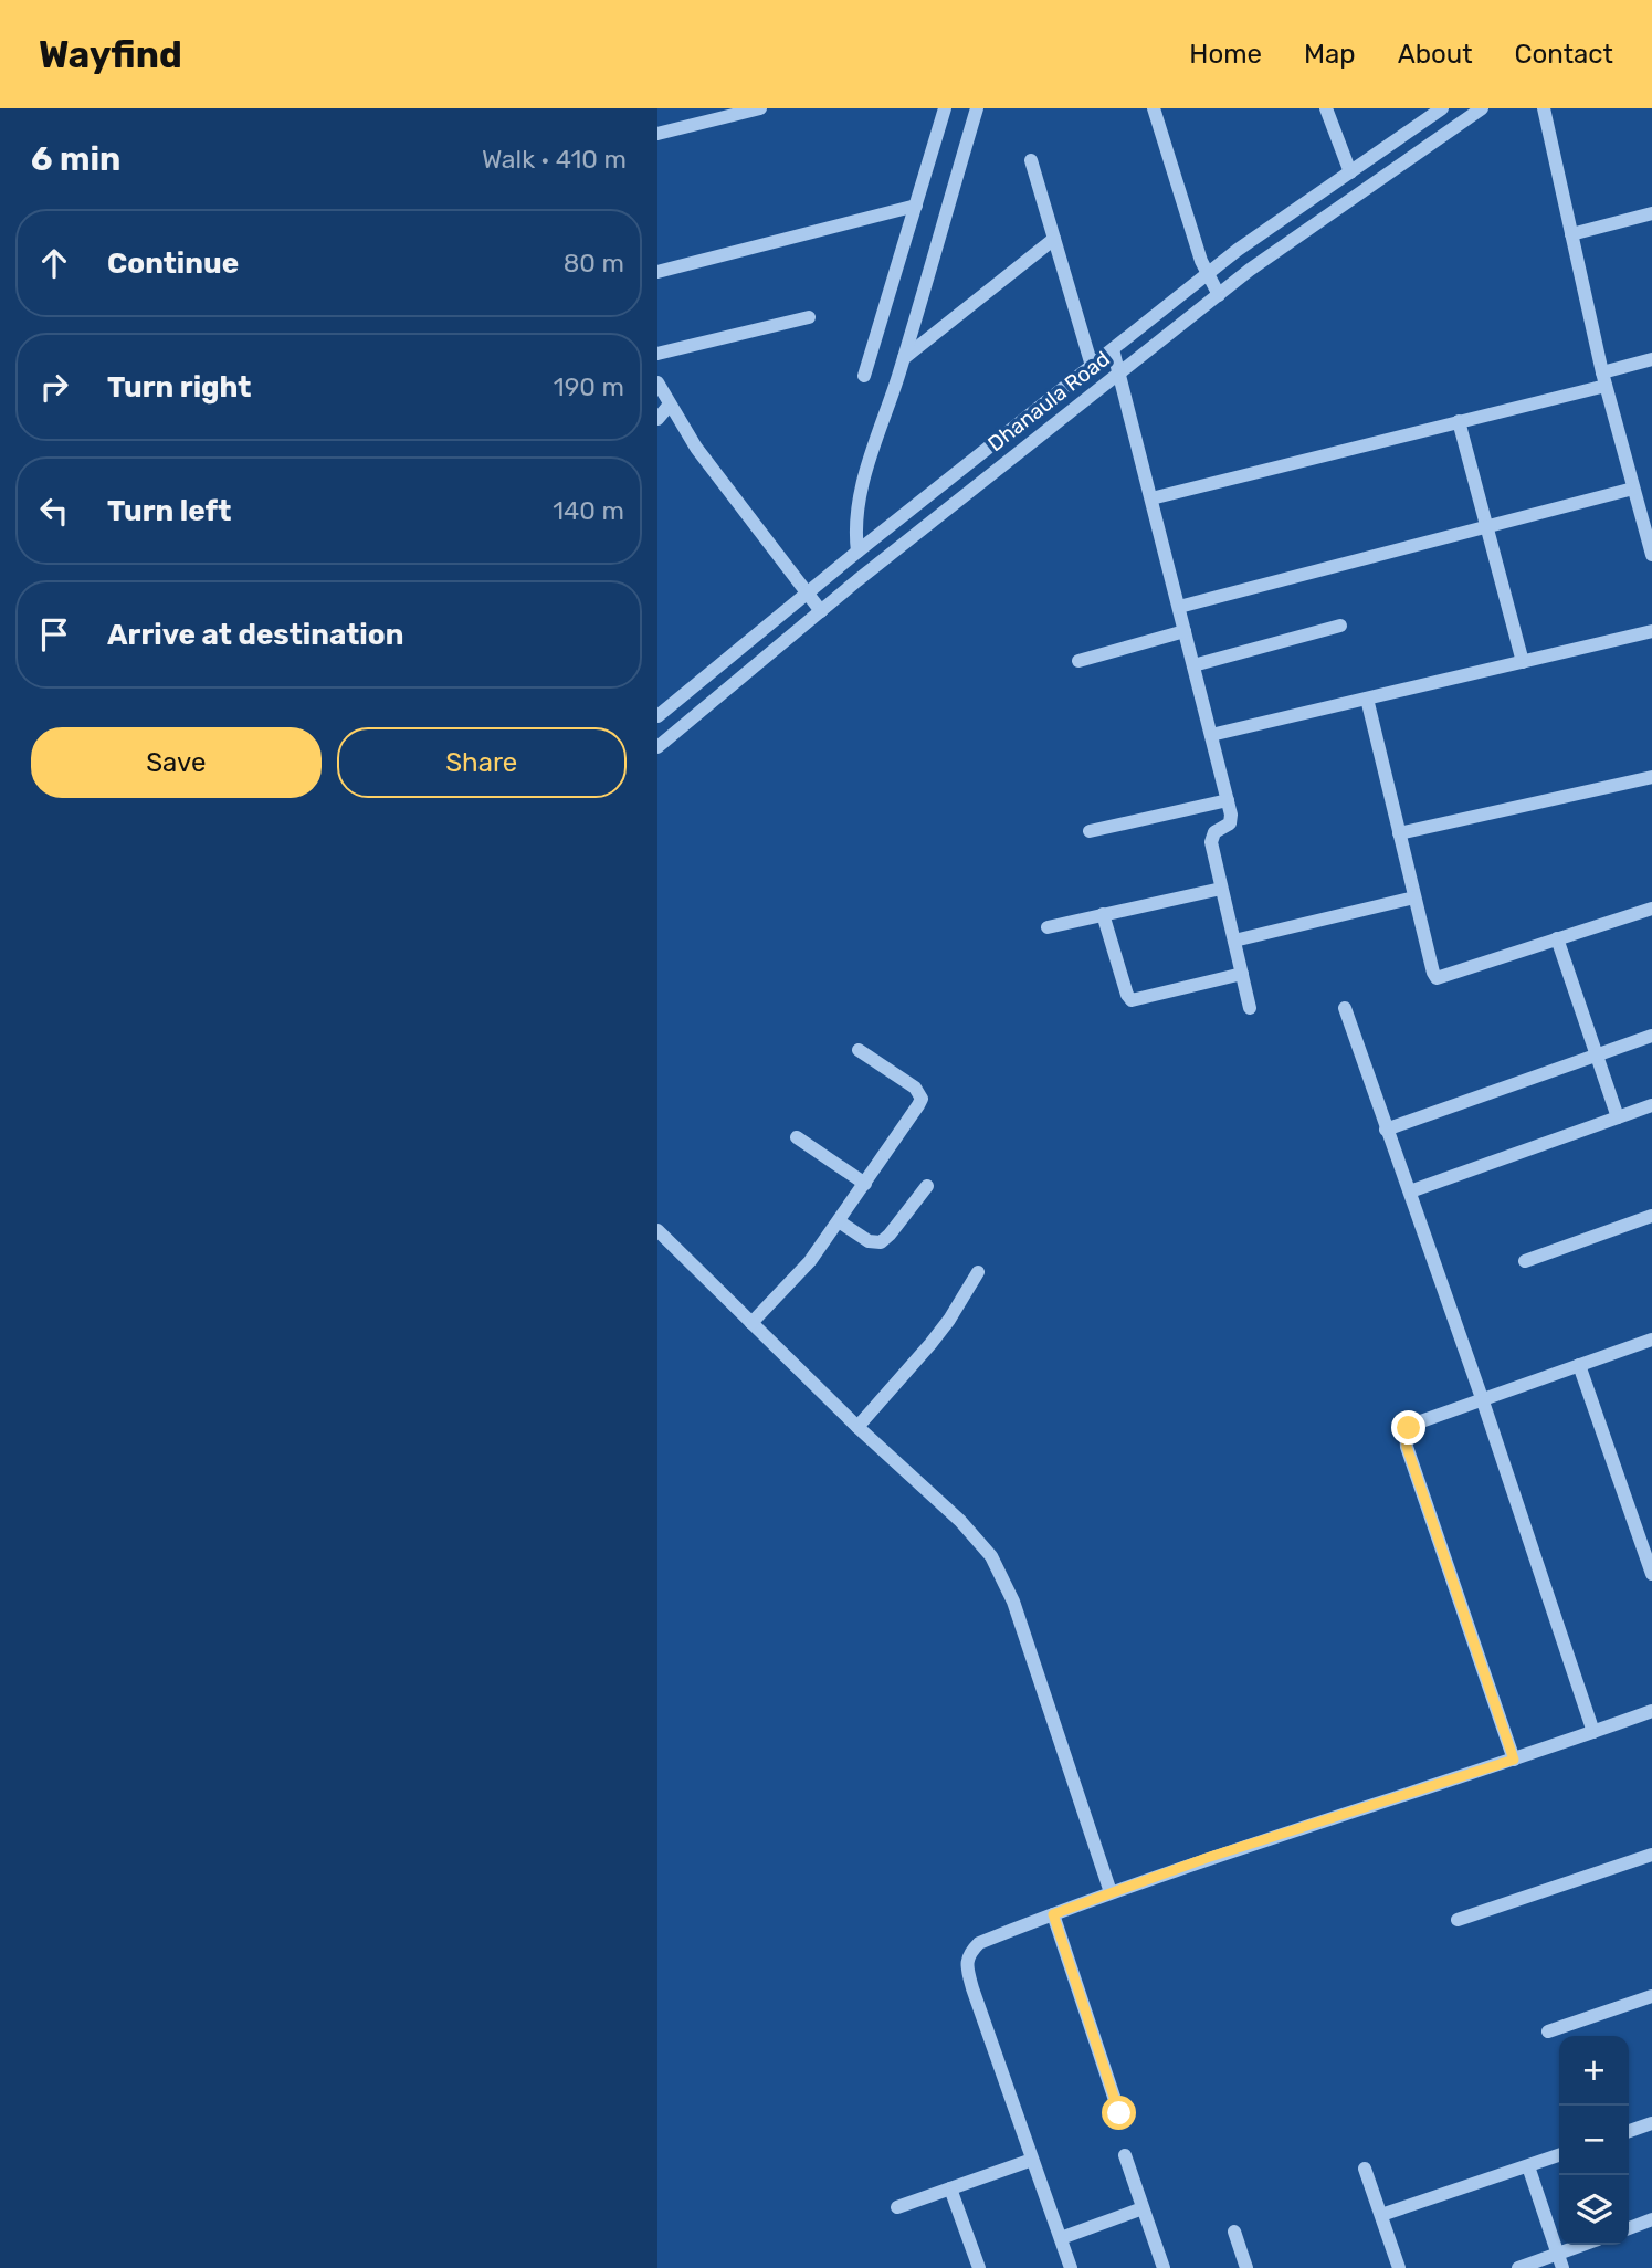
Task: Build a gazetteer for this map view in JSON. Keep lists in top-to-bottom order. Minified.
{"streets":{"street":["Dhanaula Road"]},"page":{"header":"Wayfind","nav":["Home","Map","About","Contact"],"heading":["6 min","Walk · 410 m"],"list":[["Continue","80 m"],["Turn right","190 m"],["Turn left","140 m"],"Arrive at destination"],"buttons":["Save","Share"],"map_buttons":["+","−"]}}
